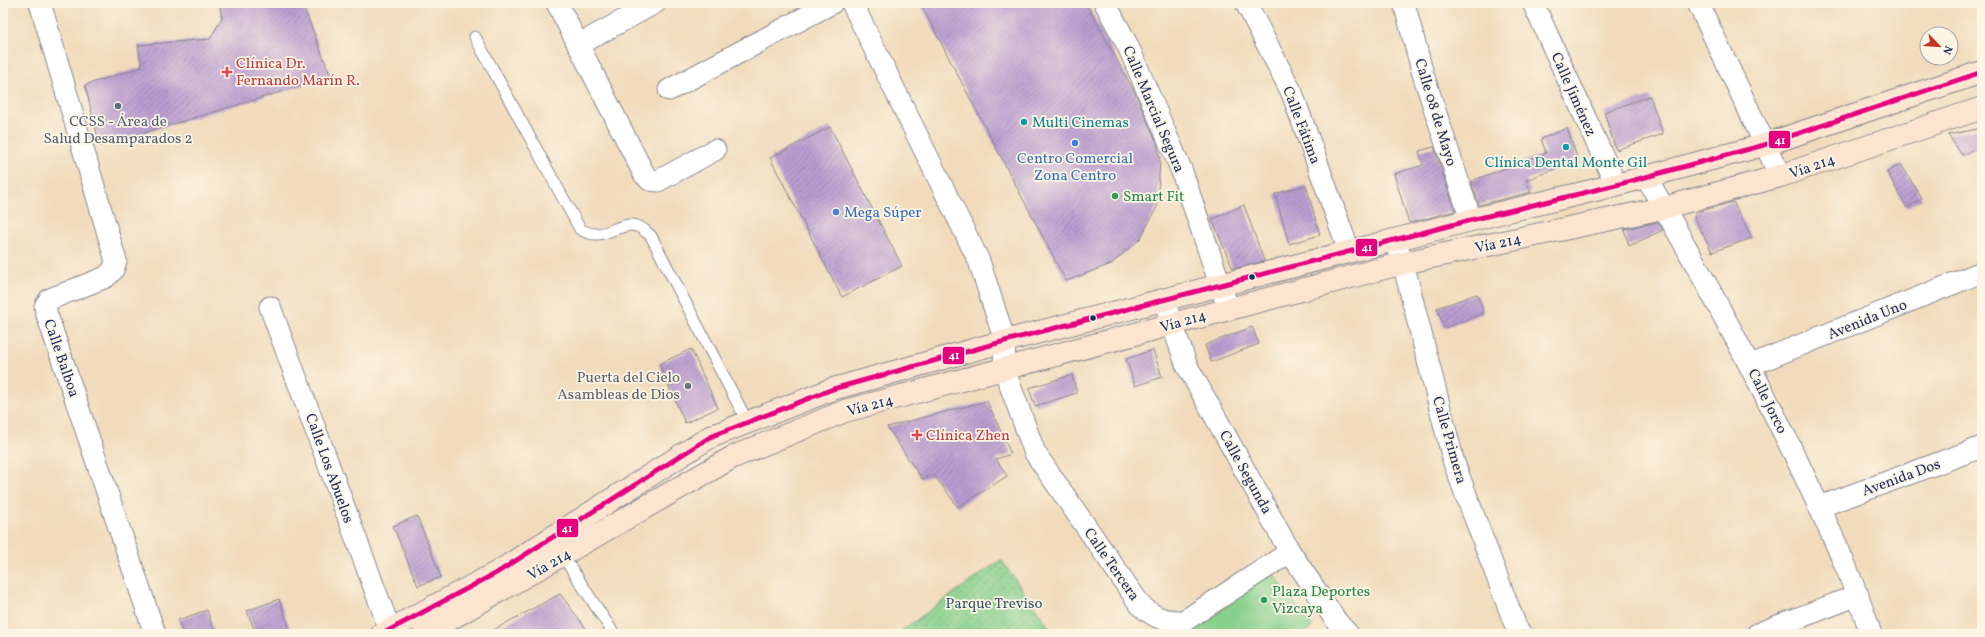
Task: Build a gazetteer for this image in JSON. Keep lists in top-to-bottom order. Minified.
{"streets":{"main road":["Vía 214"],"street":["Calle Jiménez","Calle Marcial Segura","Calle 08 de Mayo","Calle Fátima","Avenida Uno","Calle Balboa","Calle Jorco","Calle Primera","Calle Los Abuelos","Calle Segunda","Avenida Dos","Calle Tercera"]},"crossings":[["Calle Jiménez","Vía 214"],["Calle Marcial Segura","Vía 214"],["Calle 08 de Mayo","Vía 214"],["Calle Fátima","Vía 214"],["Vía 214","Calle Jorco"],["Vía 214","Calle Primera"],["Vía 214","Calle Los Abuelos"],["Vía 214","Calle Segunda"],["Vía 214","Calle Tercera"],["Avenida Uno","Calle Jorco"],["Calle Jorco","Avenida Dos"],["Calle Segunda","Calle Tercera"]],"parks":["Parque Treviso"],"places":{"health":["Clínica Dr. Fernando Marín R.","Clínica Zhen"],"other":["CCSS - Área de Salud Desamparados 2","Multi Cinemas","Centro Comercial Zona Centro","Clínica Dental Monte Gil","Smart Fit","Mega Súper","Puerta del Cielo Asambleas de Dios","Plaza Deportes Vizcaya"]},"lines":["transit line 41"],"north":"bottom right"}
